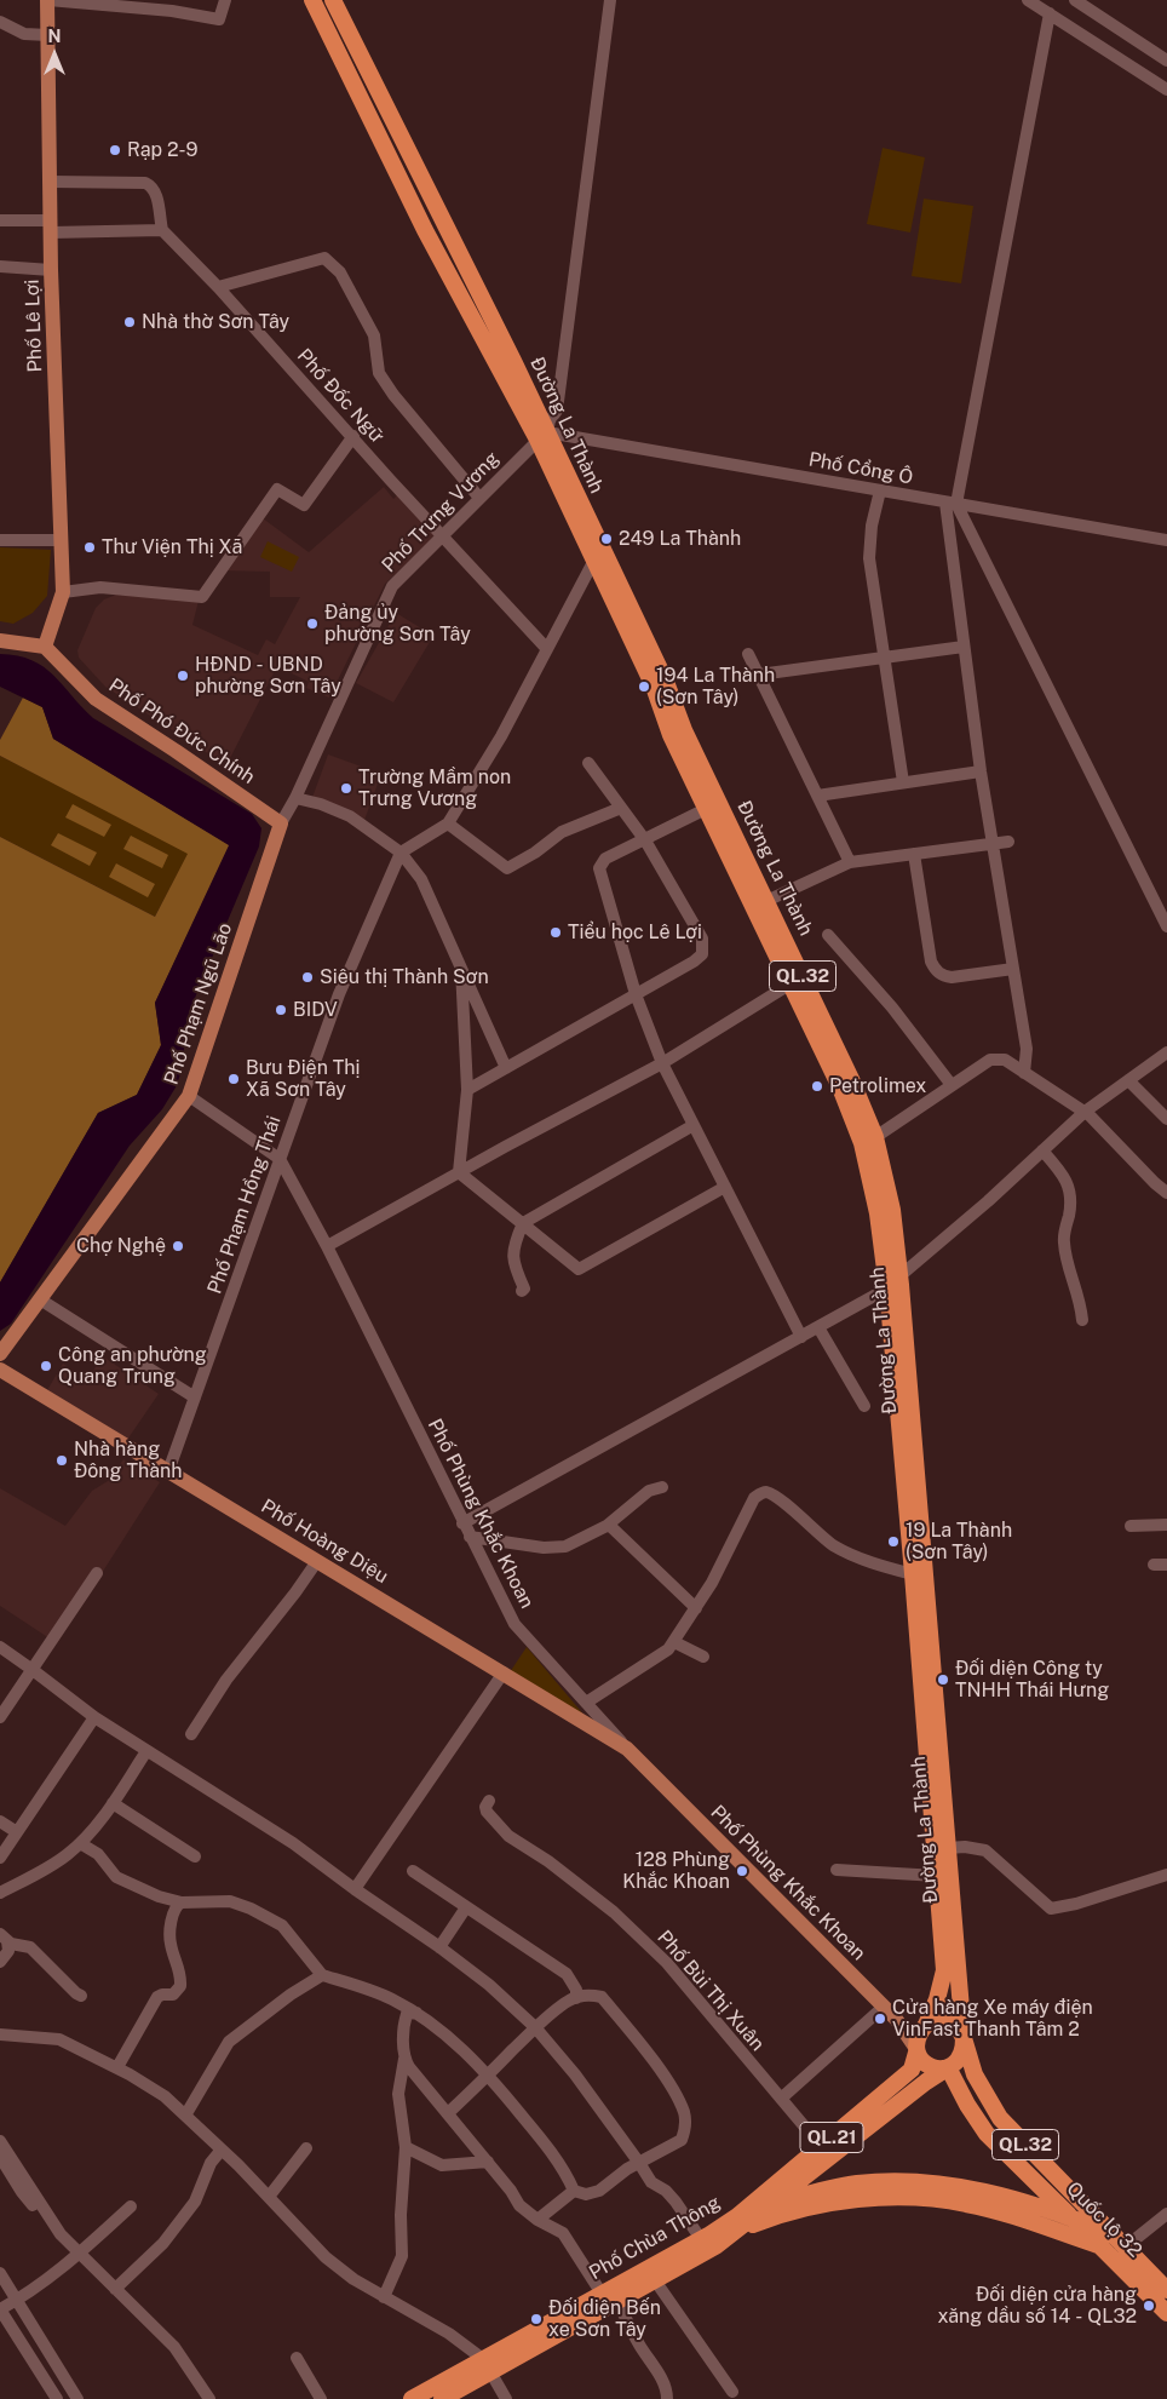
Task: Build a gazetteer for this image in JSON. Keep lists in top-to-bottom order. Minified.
{"streets":{"highway":["Đường La Thành","QL.32","QL.21","Quốc lộ 32","Phố Chùa Thông"],"main road":["Phố Lê Lợi","Phố Phó Đức Chính","Phố Phạm Ngũ Lão","Phố Phùng Khắc Khoan","Phố Hoàng Diệu"],"street":["Phố Đốc Ngữ","Phố Cổng Ô","Phố Trưng Vương","Phố Phạm Hồng Thái","Phố Bùi Thị Xuân"]},"crossings":[["Phố Lê Lợi","Phố Phó Đức Chính"],["Phố Đốc Ngữ","Phố Trưng Vương"],["Đường La Thành","Phố Cổng Ô"],["Đường La Thành","Phố Trưng Vương"],["Đường La Thành","Phố Phùng Khắc Khoan"],["Đường La Thành","Quốc lộ 32"],["Đường La Thành","Phố Chùa Thông"],["Phố Cổng Ô","Phố Trưng Vương"],["Phố Trưng Vương","Phố Phó Đức Chính"],["Phố Trưng Vương","Phố Phạm Ngũ Lão"],["Phố Phó Đức Chính","Phố Phạm Ngũ Lão"],["Phố Phạm Ngũ Lão","Phố Phùng Khắc Khoan"],["Phố Phạm Hồng Thái","Phố Phùng Khắc Khoan"],["Phố Phạm Hồng Thái","Phố Hoàng Diệu"],["Phố Phùng Khắc Khoan","Phố Hoàng Diệu"],["Phố Phùng Khắc Khoan","Quốc lộ 32"],["Phố Phùng Khắc Khoan","Phố Chùa Thông"],["Phố Bùi Thị Xuân","Phố Chùa Thông"],["Quốc lộ 32","Phố Chùa Thông"]],"places":["Rạp 2-9","Nhà thờ Sơn Tây","249 La Thành","Thư Viện Thị Xã","Đảng ủy phường Sơn Tây","HĐND - UBND phường Sơn Tây","194 La Thành (Sơn Tây)","Trường Mầm non Trưng Vương","Tiểu học Lê Lợi","Siêu thị Thành Sơn","BIDV","Bưu Điện Thị Xã Sơn Tây","Petrolimex","Chợ Nghệ","Công an phường Quang Trung","Nhà hàng Đông Thành","19 La Thành (Sơn Tây)","Đối diện Công ty TNHH Thái Hưng","128 Phùng Khắc Khoan","Cửa hàng Xe máy điện VinFast Thanh Tâm 2","Đối diện cửa hàng xăng dầu số 14 - QL32","Đối diện Bến xe Sơn Tây"],"north":"top"}
